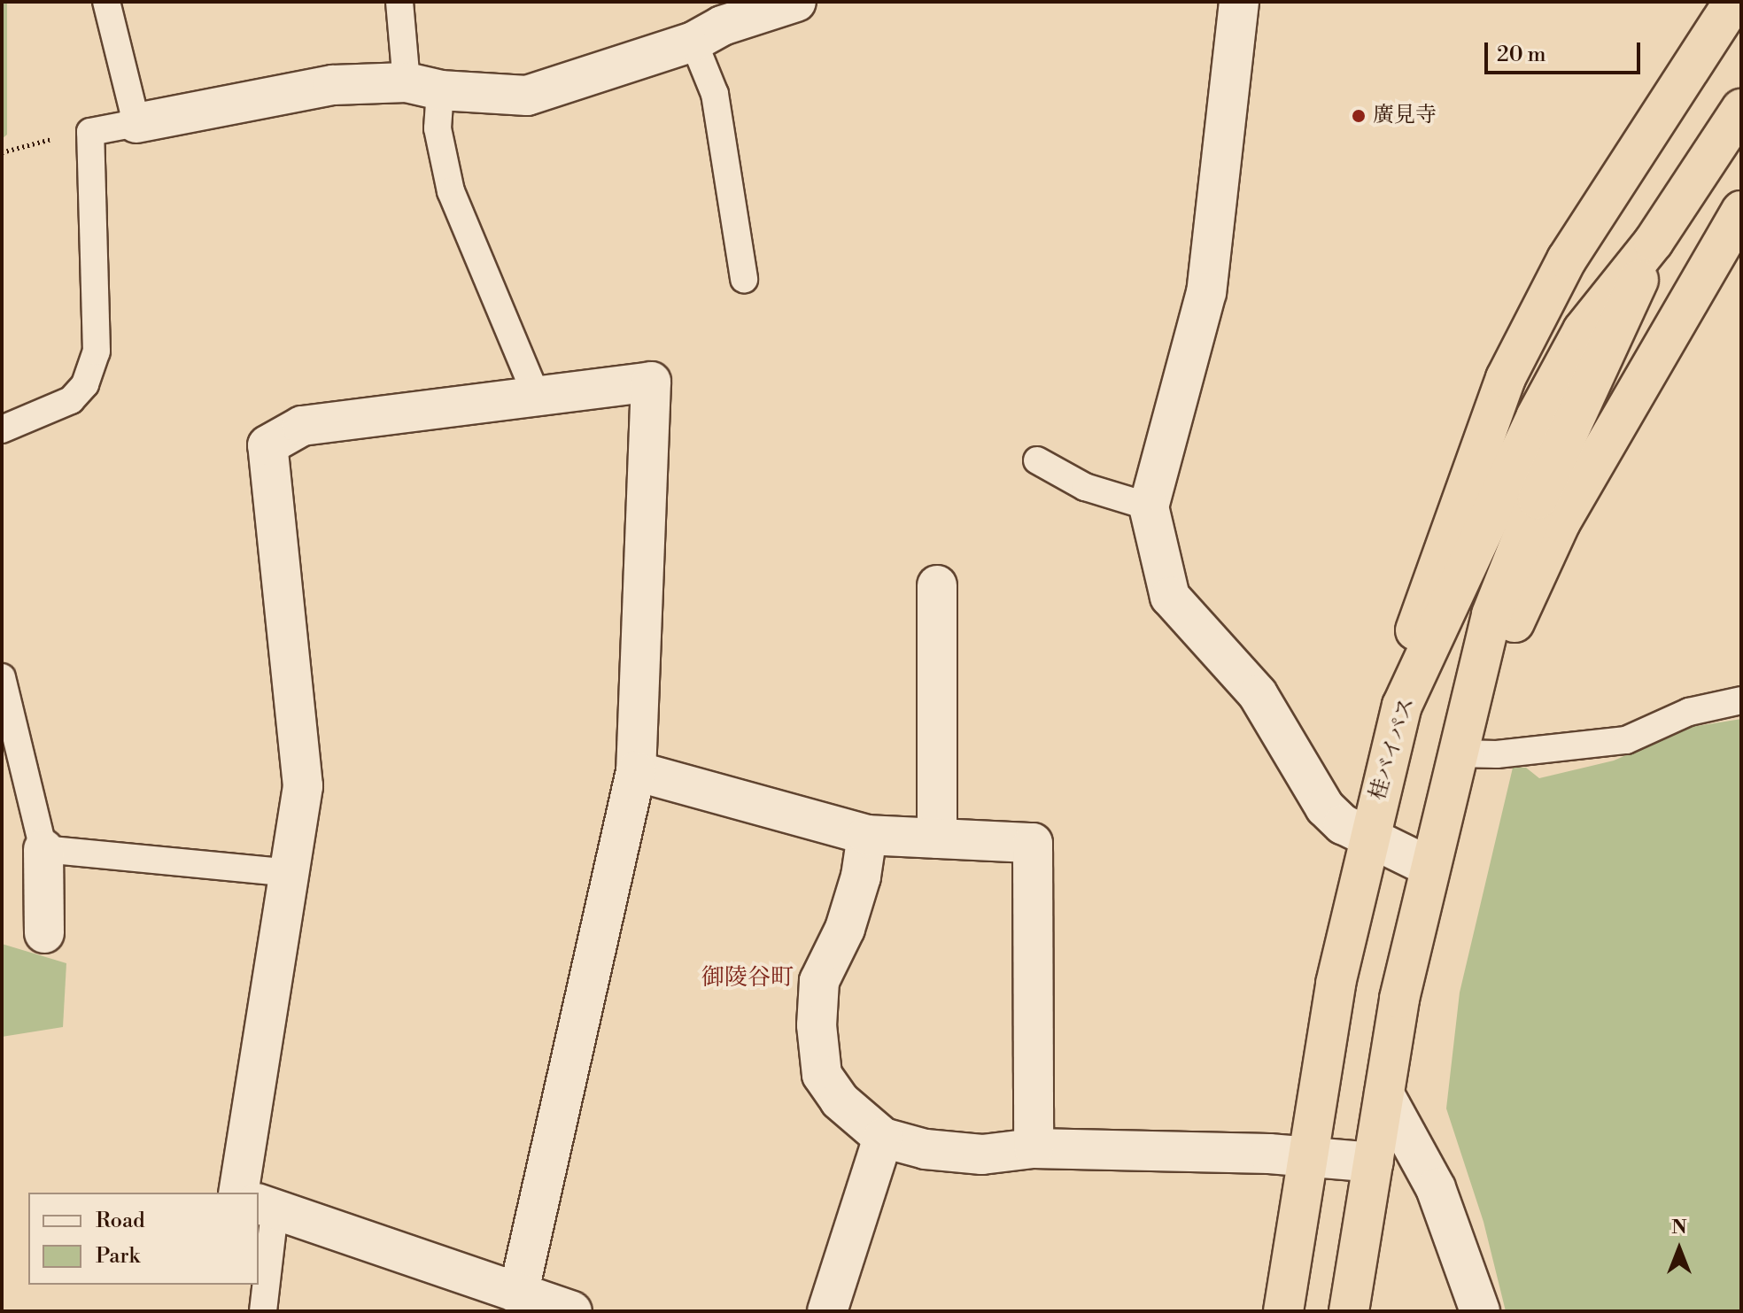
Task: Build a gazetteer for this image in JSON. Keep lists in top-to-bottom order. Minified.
{"streets":{"highway":["桂バイパス"]},"districts":["御陵谷町"],"places":["廣見寺"],"legend":["Road","Park"],"scale_bar":"20 m","north":"top"}
